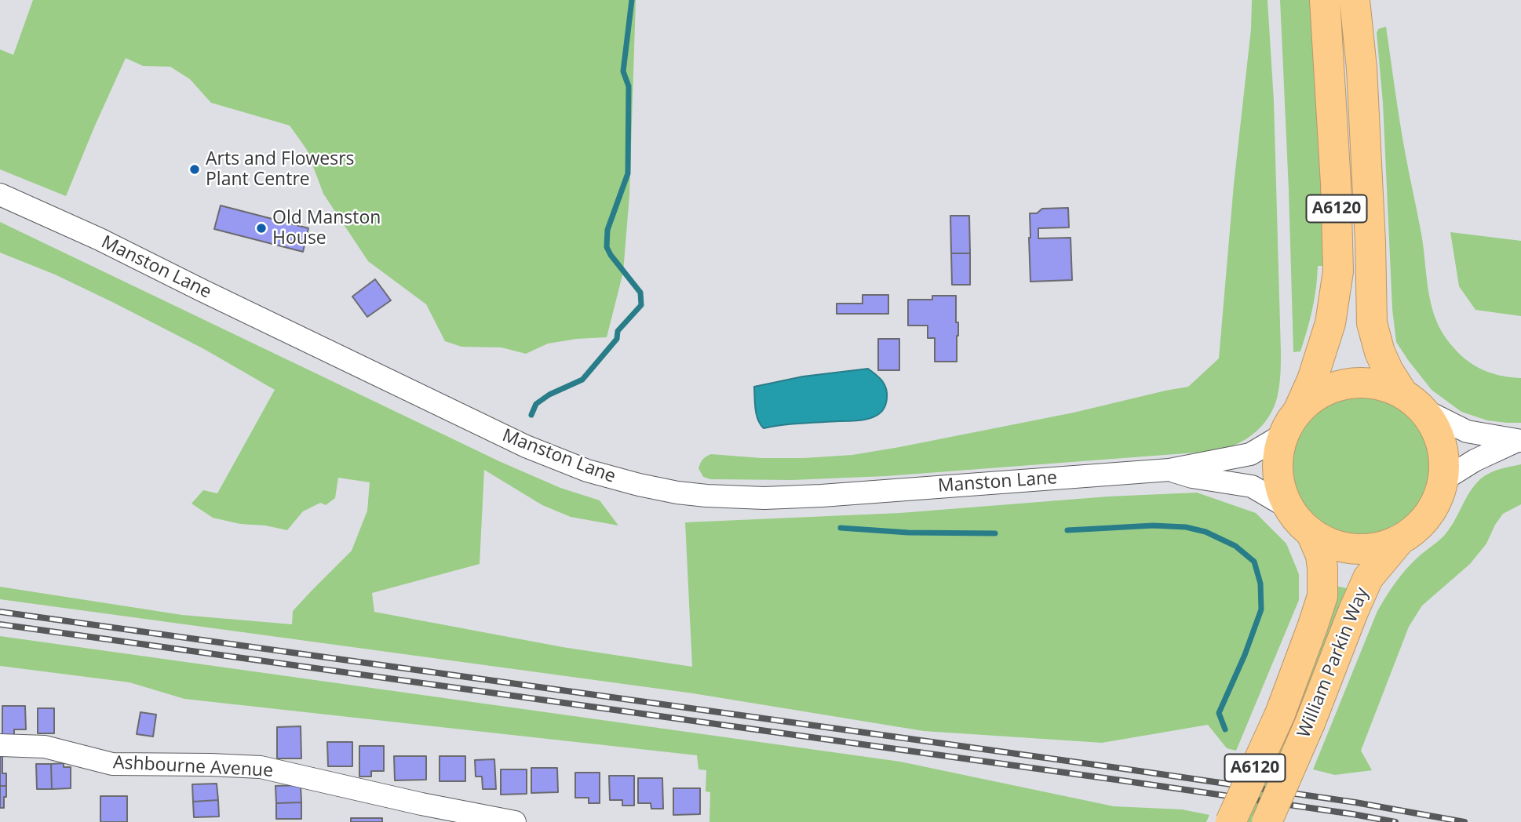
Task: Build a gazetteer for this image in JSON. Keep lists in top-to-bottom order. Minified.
{"streets":{"highway":["A6120","William Parkin Way"],"street":["Manston Lane","Ashbourne Avenue"]},"crossings":[["A6120","Manston Lane"],["A6120","William Parkin Way"],["Manston Lane","William Parkin Way"]],"places":["Arts and Flowesrs Plant Centre","Old Manston House"]}
